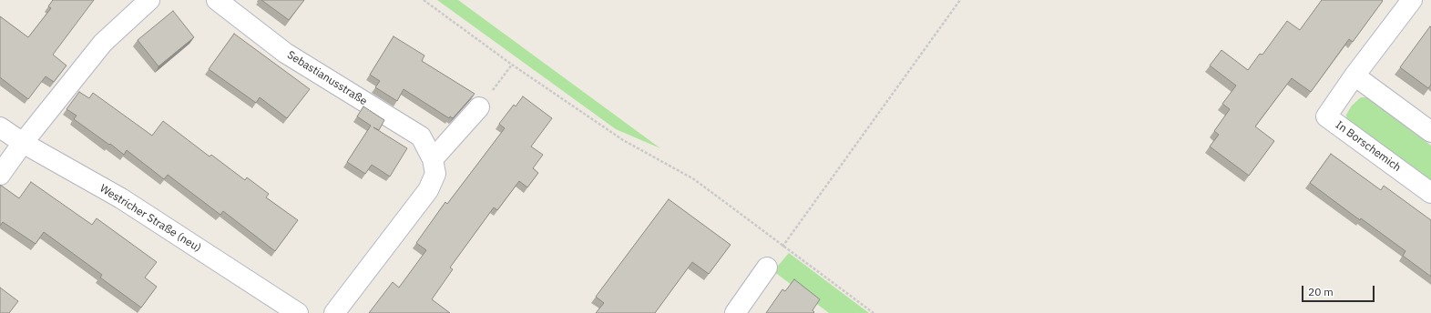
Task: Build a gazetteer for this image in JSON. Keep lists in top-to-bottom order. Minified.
{"streets":{"street":["Sebastianusstraße","In Borschemich","Westricher Straße (neu)"]},"scale_bar":"20 m"}
